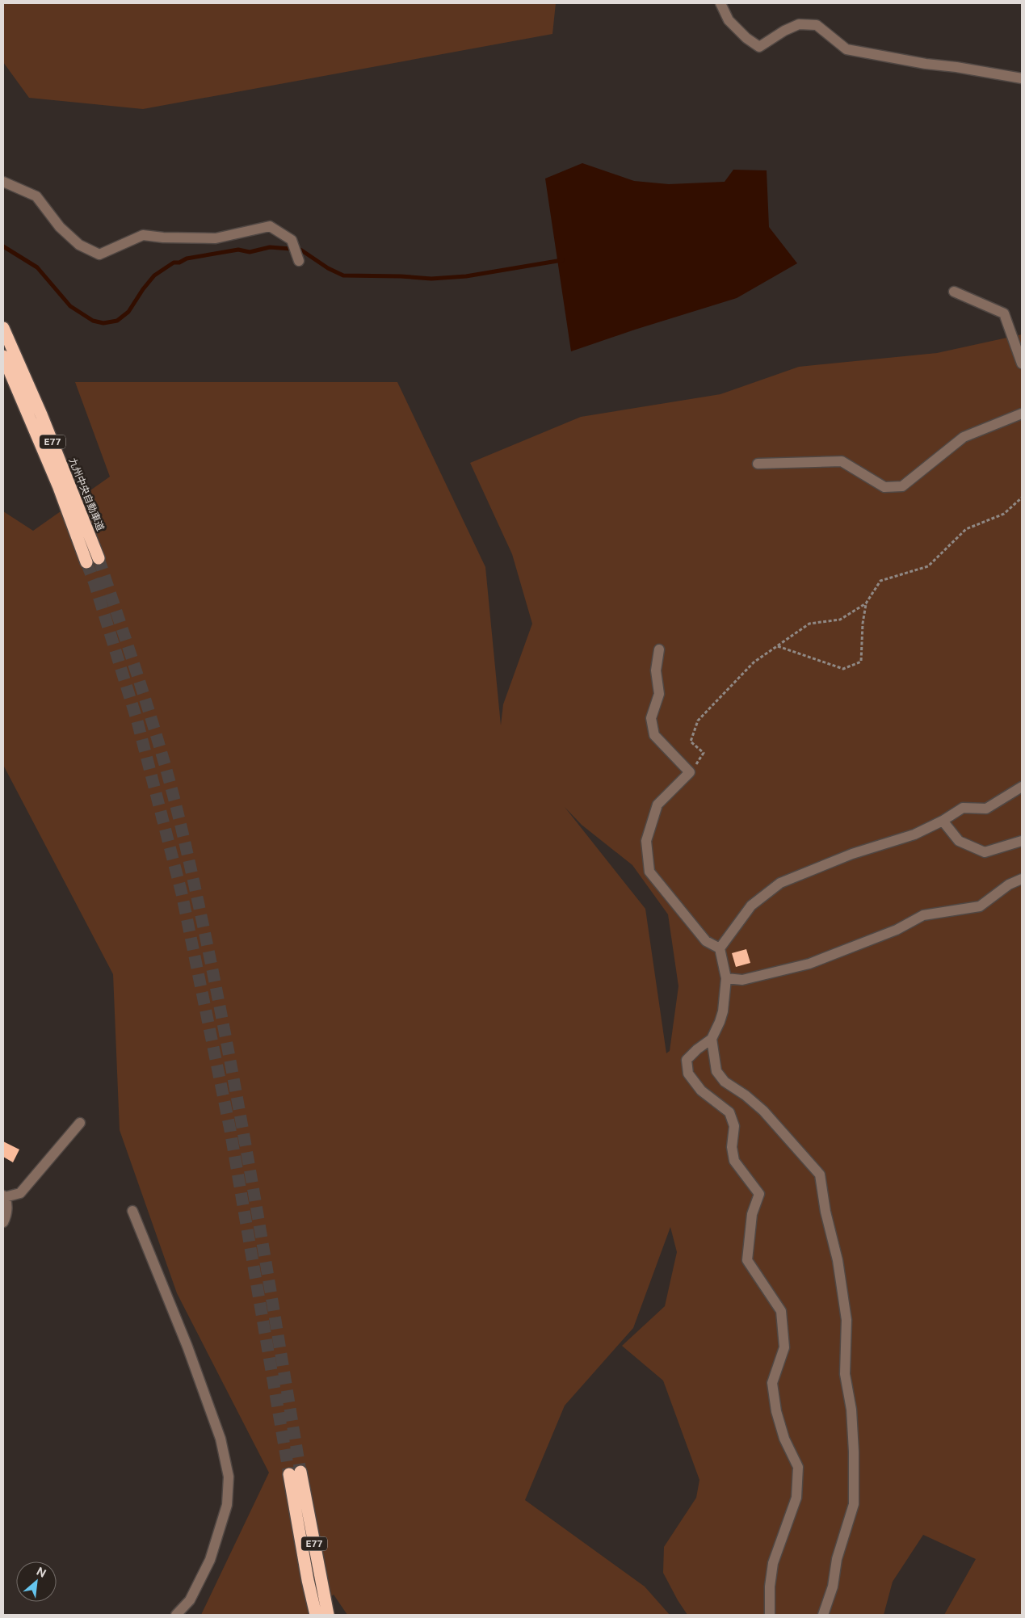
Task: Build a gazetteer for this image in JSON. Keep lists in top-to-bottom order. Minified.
{"streets":{"highway":["E77","九州中央自動車道"]},"north":"top right"}
